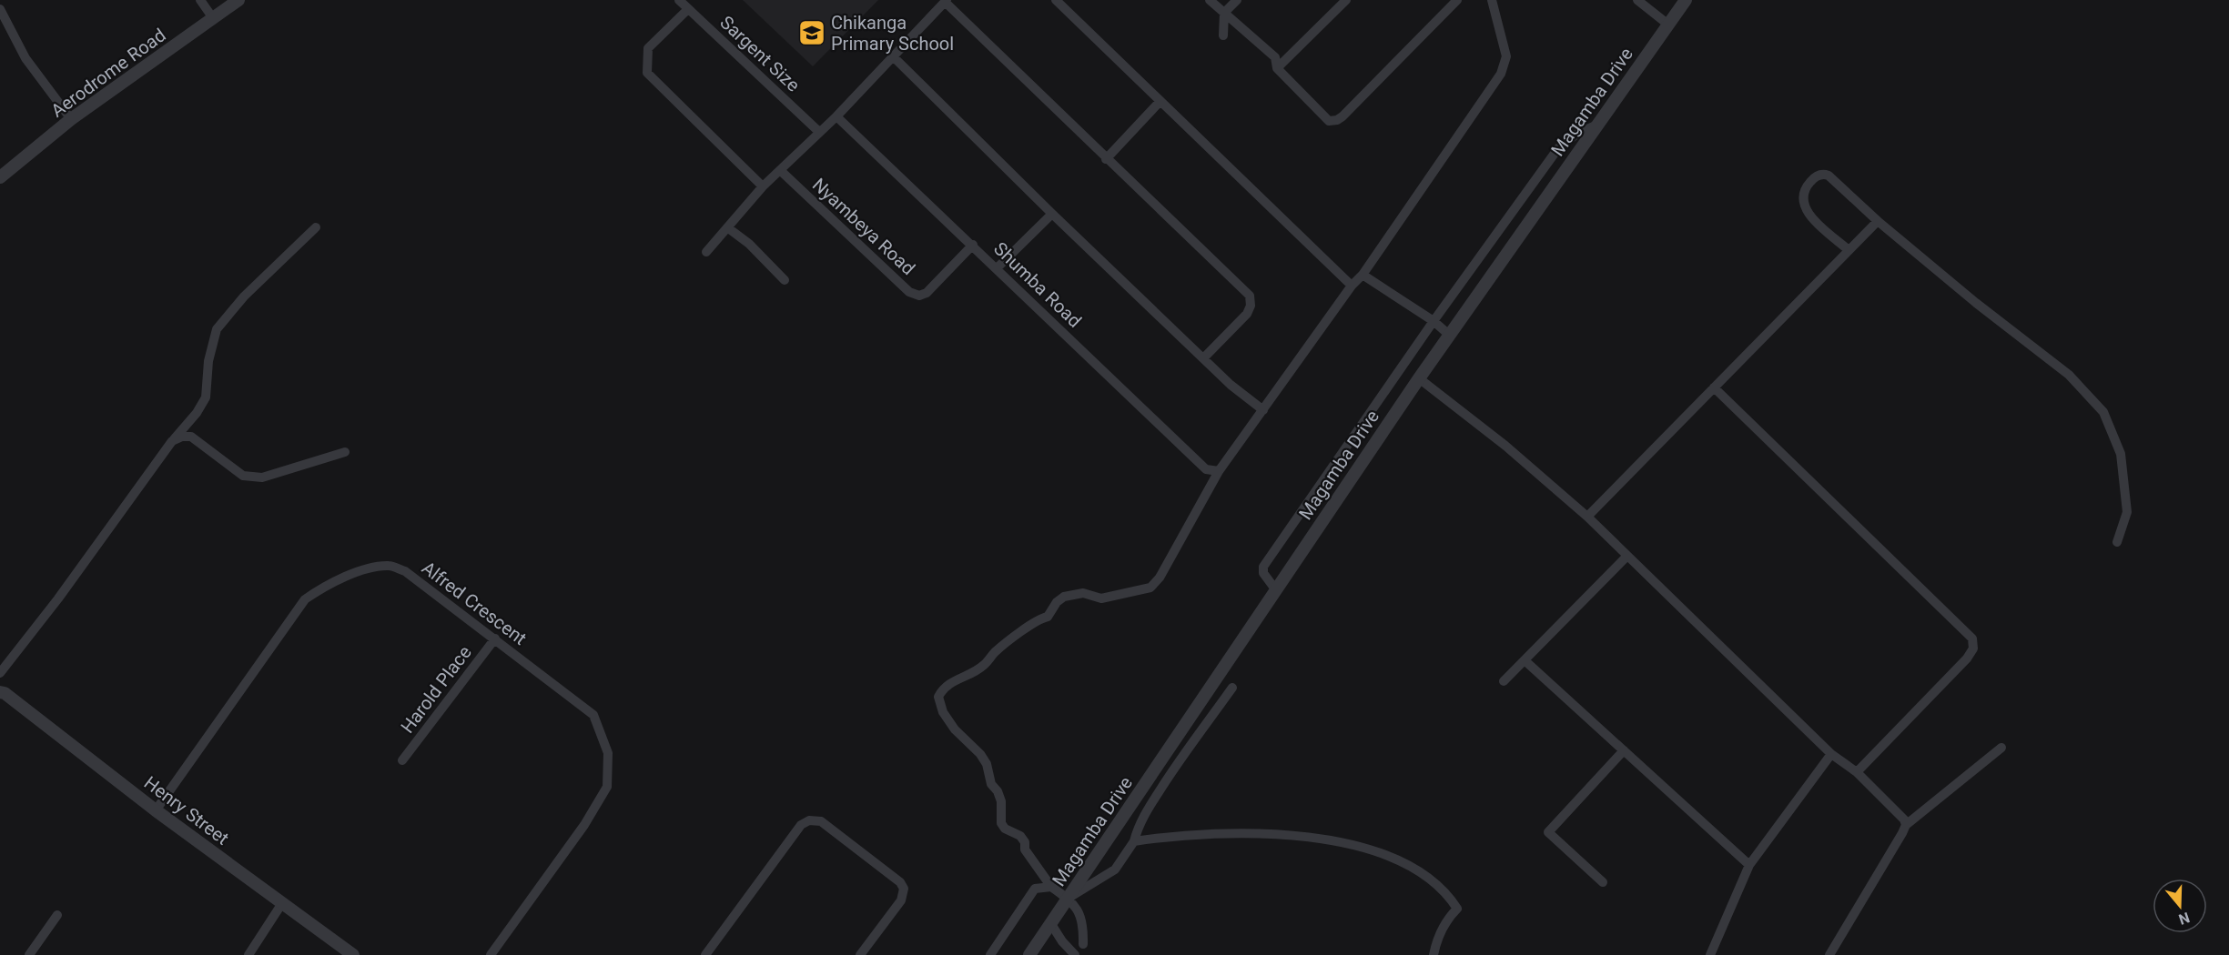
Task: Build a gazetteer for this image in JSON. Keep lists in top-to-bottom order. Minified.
{"streets":{"street":["Sargent Size","Aerodrome Road","Magamba Drive","Nyambeya Road","Shumba Road","Alfred Crescent","Harold Place","Henry Street"]},"crossings":[["Nyambeya Road","Shumba Road"],["Alfred Crescent","Harold Place"],["Alfred Crescent","Henry Street"]],"places":{"school or university":["Chikanga Primary School"]},"north":"bottom"}
